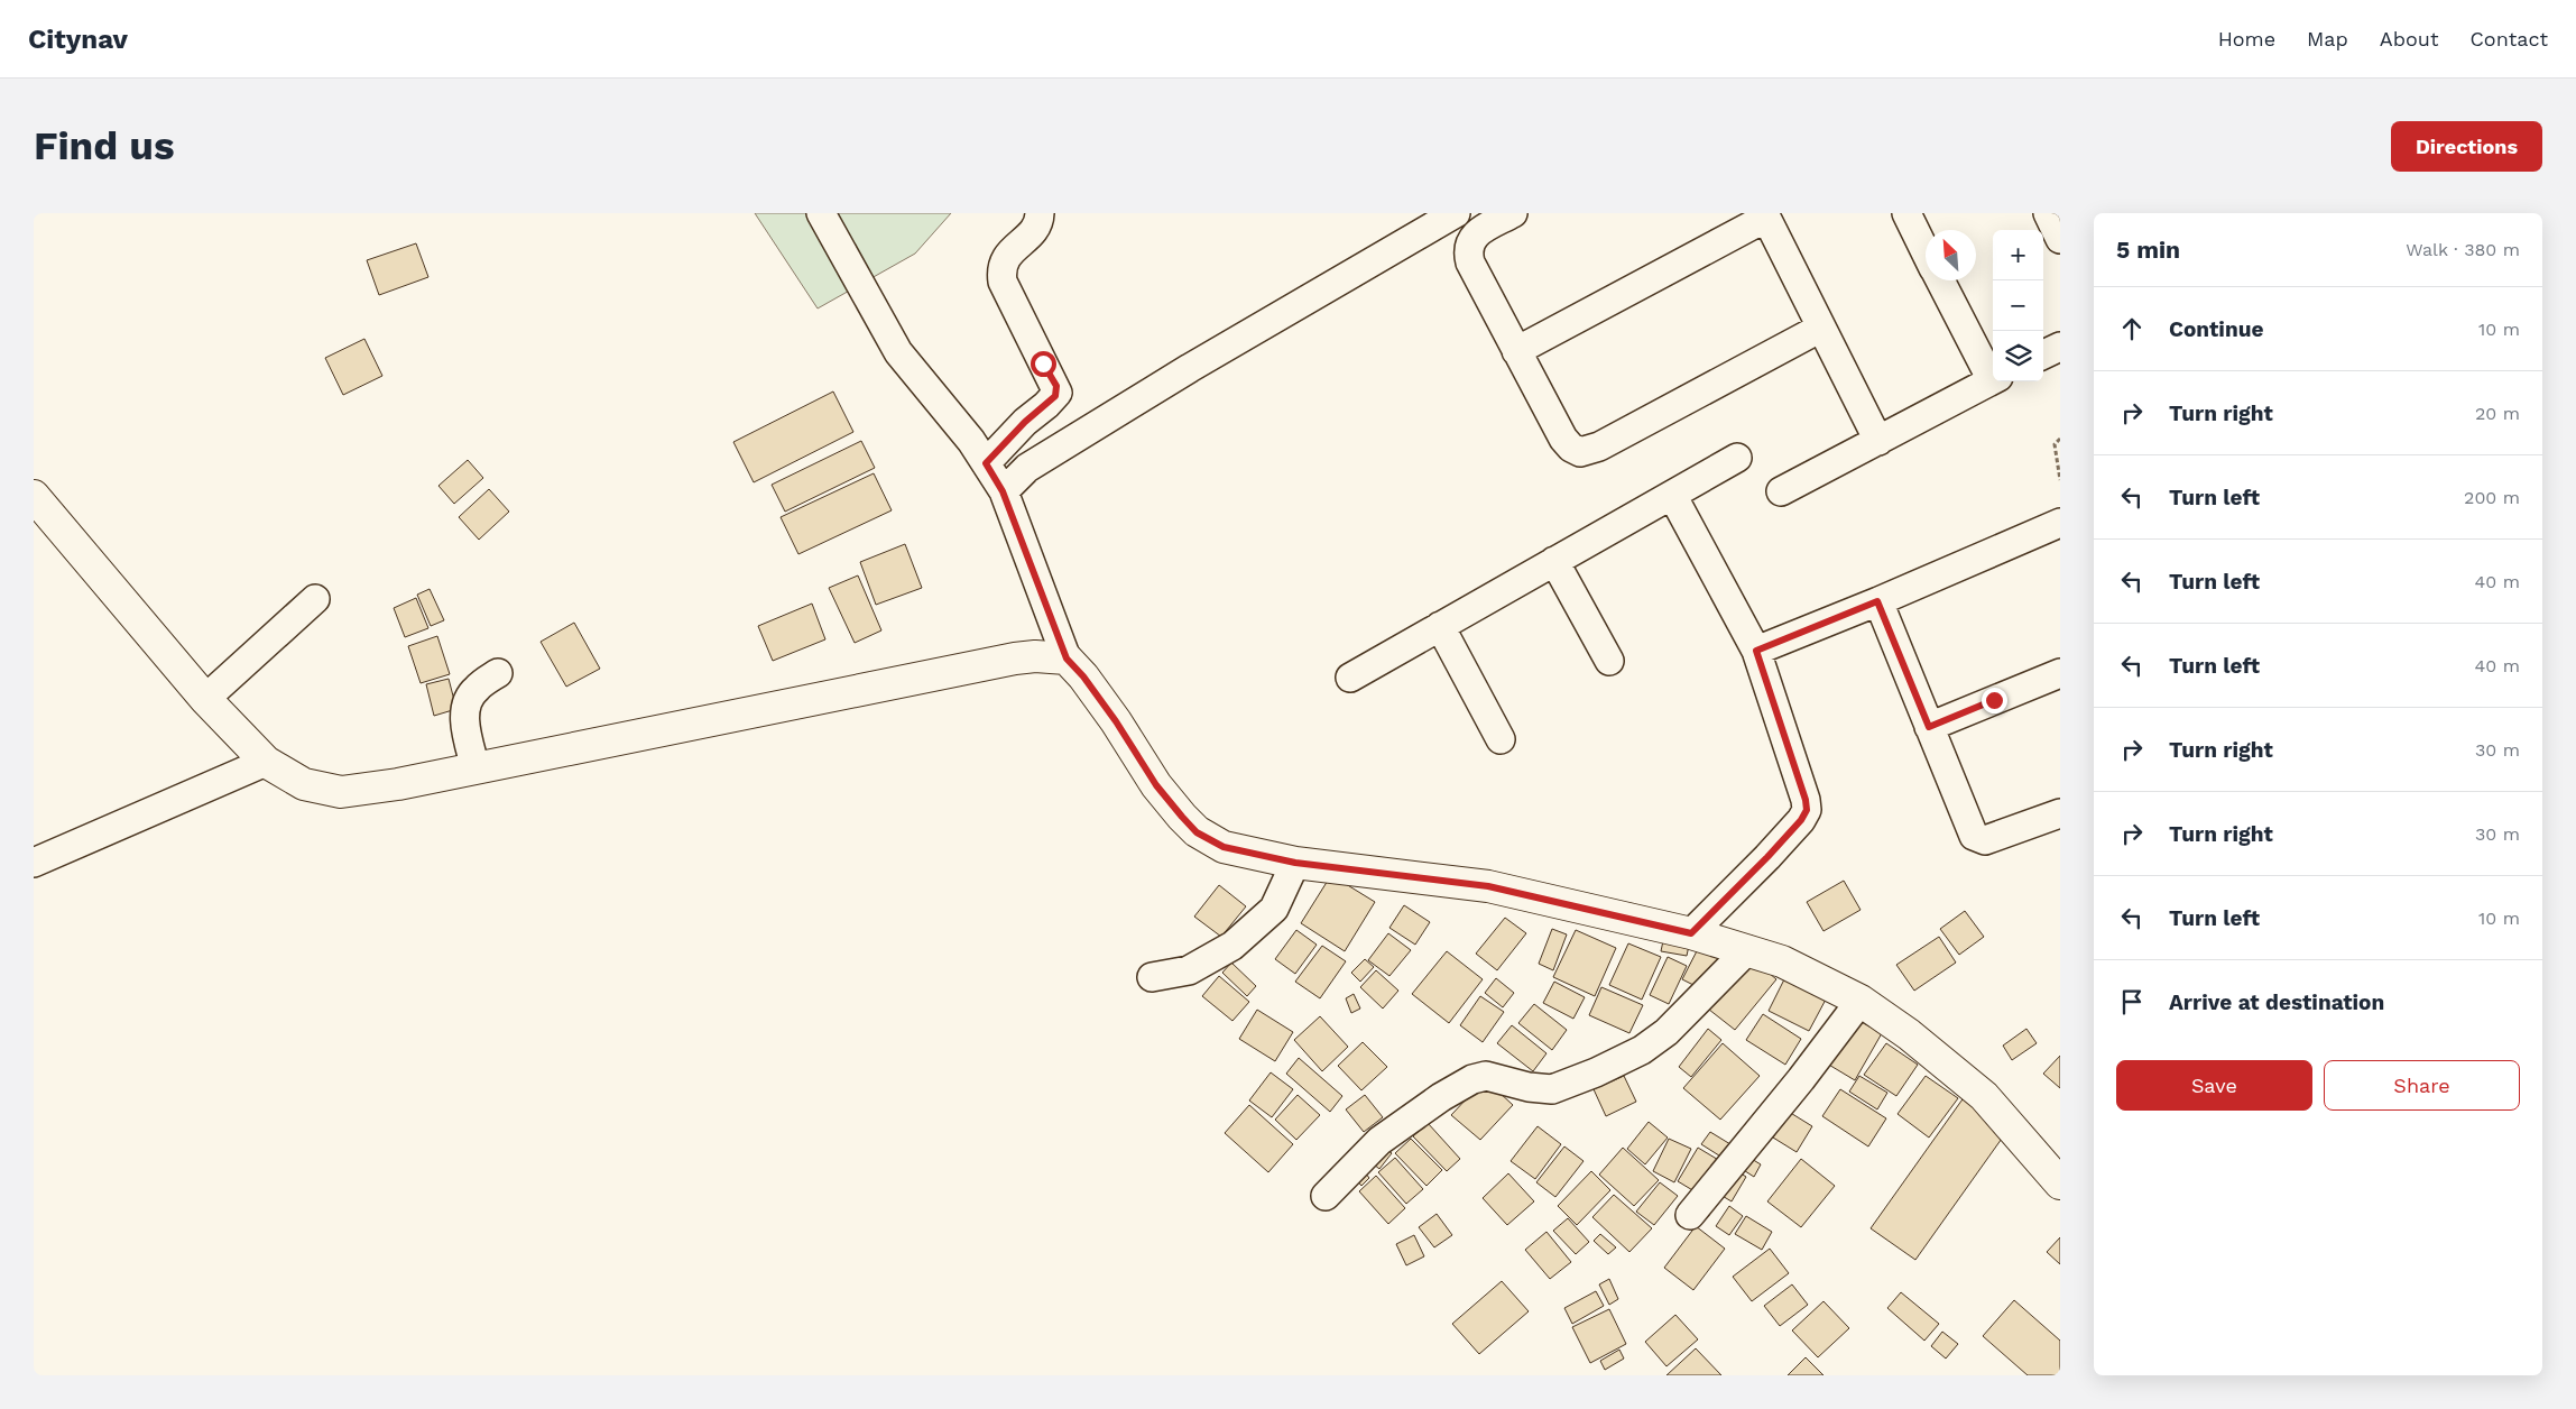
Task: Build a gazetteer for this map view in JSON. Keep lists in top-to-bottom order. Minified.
{"north":"top left","page":{"header":"Citynav","nav":["Home","Map","About","Contact"],"buttons":["Directions",["Save","Share"]],"title":"Find us","heading":["5 min","Walk · 380 m"],"map_buttons":["+","−"],"list":[["Continue","10 m"],["Turn right","20 m"],["Turn left","200 m"],["Turn left","40 m"],["Turn left","40 m"],["Turn right","30 m"],["Turn right","30 m"],["Turn left","10 m"],"Arrive at destination"]}}
